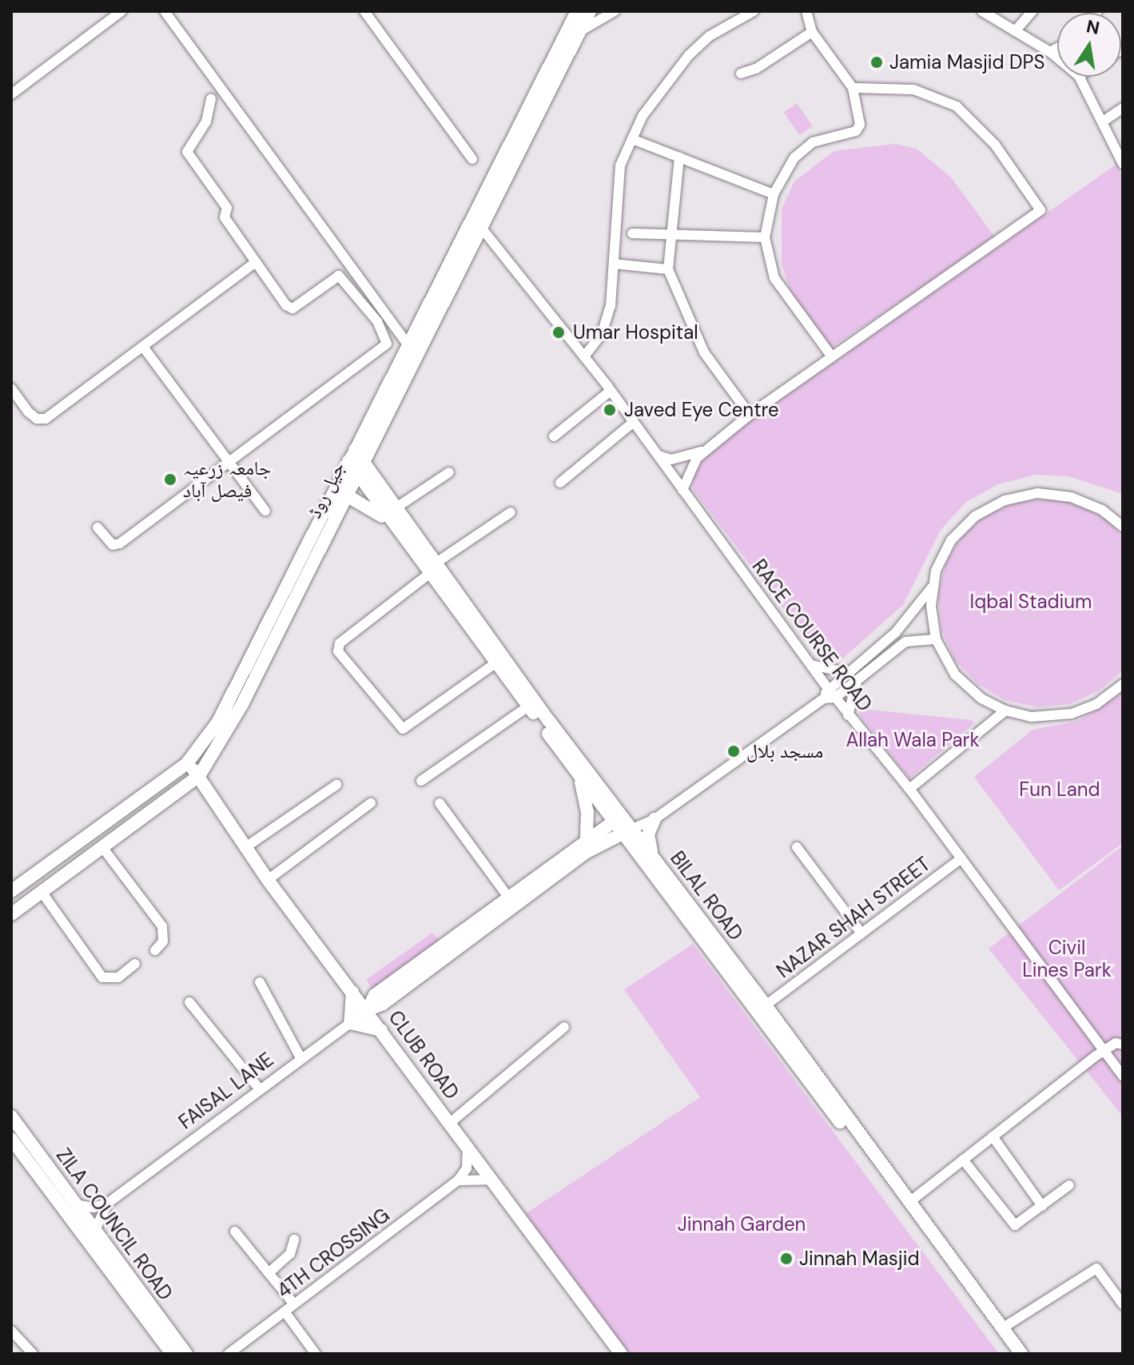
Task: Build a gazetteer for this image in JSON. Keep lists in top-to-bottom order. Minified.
{"streets":{"main road":["جیل روڈ","BILAL ROAD","CLUB ROAD","FAISAL LANE","ZILA COUNCIL ROAD"],"street":["RACE COURSE ROAD","NAZAR SHAH STREET","4TH CROSSING"]},"crossings":[["جیل روڈ","RACE COURSE ROAD"],["جیل روڈ","BILAL ROAD"],["جیل روڈ","CLUB ROAD"],["RACE COURSE ROAD","NAZAR SHAH STREET"],["BILAL ROAD","NAZAR SHAH STREET"],["BILAL ROAD","FAISAL LANE"],["CLUB ROAD","FAISAL LANE"],["FAISAL LANE","ZILA COUNCIL ROAD"]],"parks":["Iqbal Stadium","Allah Wala Park","Fun Land","Civil Lines Park","Jinnah Garden"],"places":["Jamia Masjid DPS","Umar Hospital","Javed Eye Centre","جامعہ زرعیہ فیصل آباد","مسجد بلال","Jinnah Masjid"],"north":"top"}
